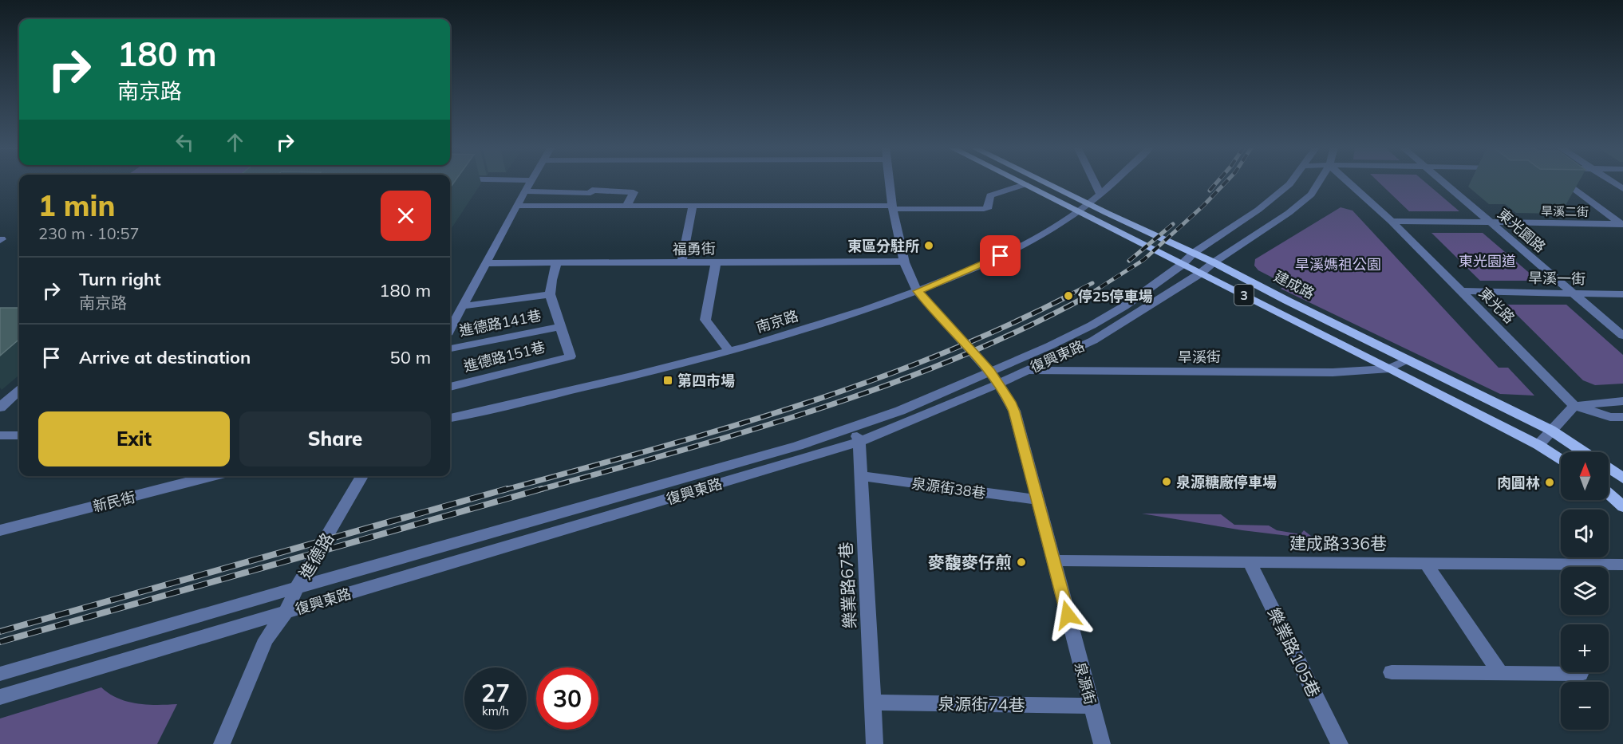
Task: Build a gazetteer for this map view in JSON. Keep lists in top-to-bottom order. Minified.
{"streets":{"main road":["建成路","3"],"street":["旱溪二街","東光園路","福勇街","旱溪一街","東光路","南京路","進德路141巷","進德路151巷","復興東路","旱溪街","泉源街38巷","新民街","建成路336巷","進德路","樂業路67巷","樂業路105巷","泉源街","泉源街74巷"]},"crossings":[["旱溪二街","東光園路"],["旱溪二街","東光路"],["東光園路","旱溪一街"],["福勇街","泉源街"],["旱溪一街","東光路"],["建成路","南京路"],["建成路","復興東路"],["建成路","旱溪街"],["3","南京路"],["3","復興東路"],["3","旱溪街"],["南京路","泉源街"],["進德路141巷","進德路151巷"],["復興東路","旱溪街"],["復興東路","進德路"],["復興東路","樂業路67巷"],["復興東路","泉源街"],["泉源街38巷","樂業路67巷"],["泉源街38巷","泉源街"],["建成路336巷","樂業路105巷"],["建成路336巷","泉源街"],["樂業路67巷","泉源街74巷"],["泉源街","泉源街74巷"]],"parks":["東光園道","旱溪媽祖公園"],"places":{"other":["東區分駐所","停25停車場","泉源糖廠停車場","肉圓林","麥馥麥仔煎"],"transit":["第四市場"]},"north":"top","page":{"turn":["180 m","南京路"],"heading":["1 min","230 m · 10:57"],"list":[{"name":"Turn right","note":"南京路","value":"180 m"},{"name":"Arrive at destination","value":"50 m"}],"buttons":["Exit","Share"],"map_buttons":["+","−"],"speed":"27 km/h","limit":"30"}}
